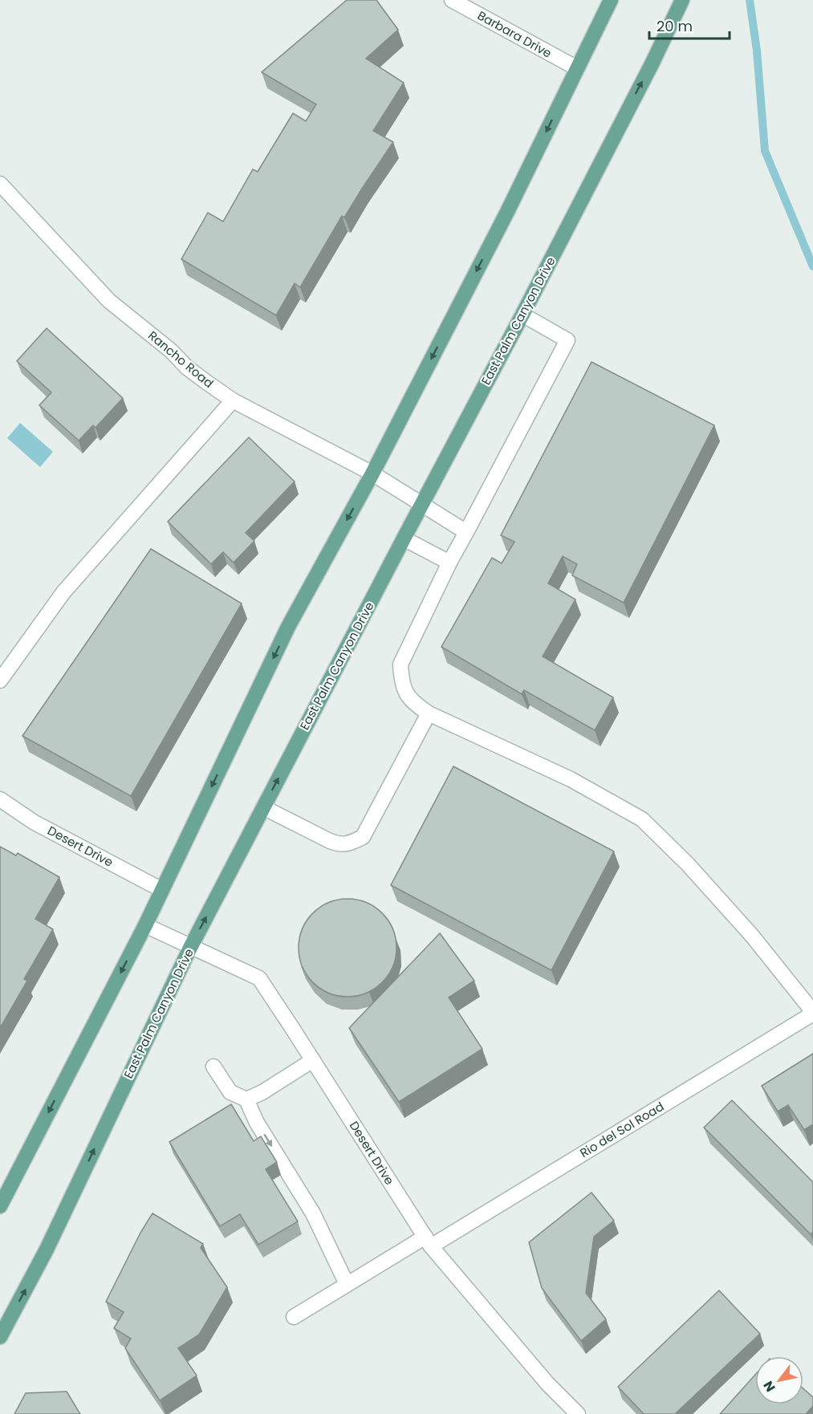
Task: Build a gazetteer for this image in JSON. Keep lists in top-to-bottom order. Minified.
{"streets":{"main road":["East Palm Canyon Drive"],"street":["Barbara Drive","Rancho Road","Desert Drive","Rio del Sol Road"]},"crossings":[["East Palm Canyon Drive","Rancho Road"],["East Palm Canyon Drive","Desert Drive"],["Desert Drive","Rio del Sol Road"]],"scale_bar":"20 m","north":"bottom left"}
